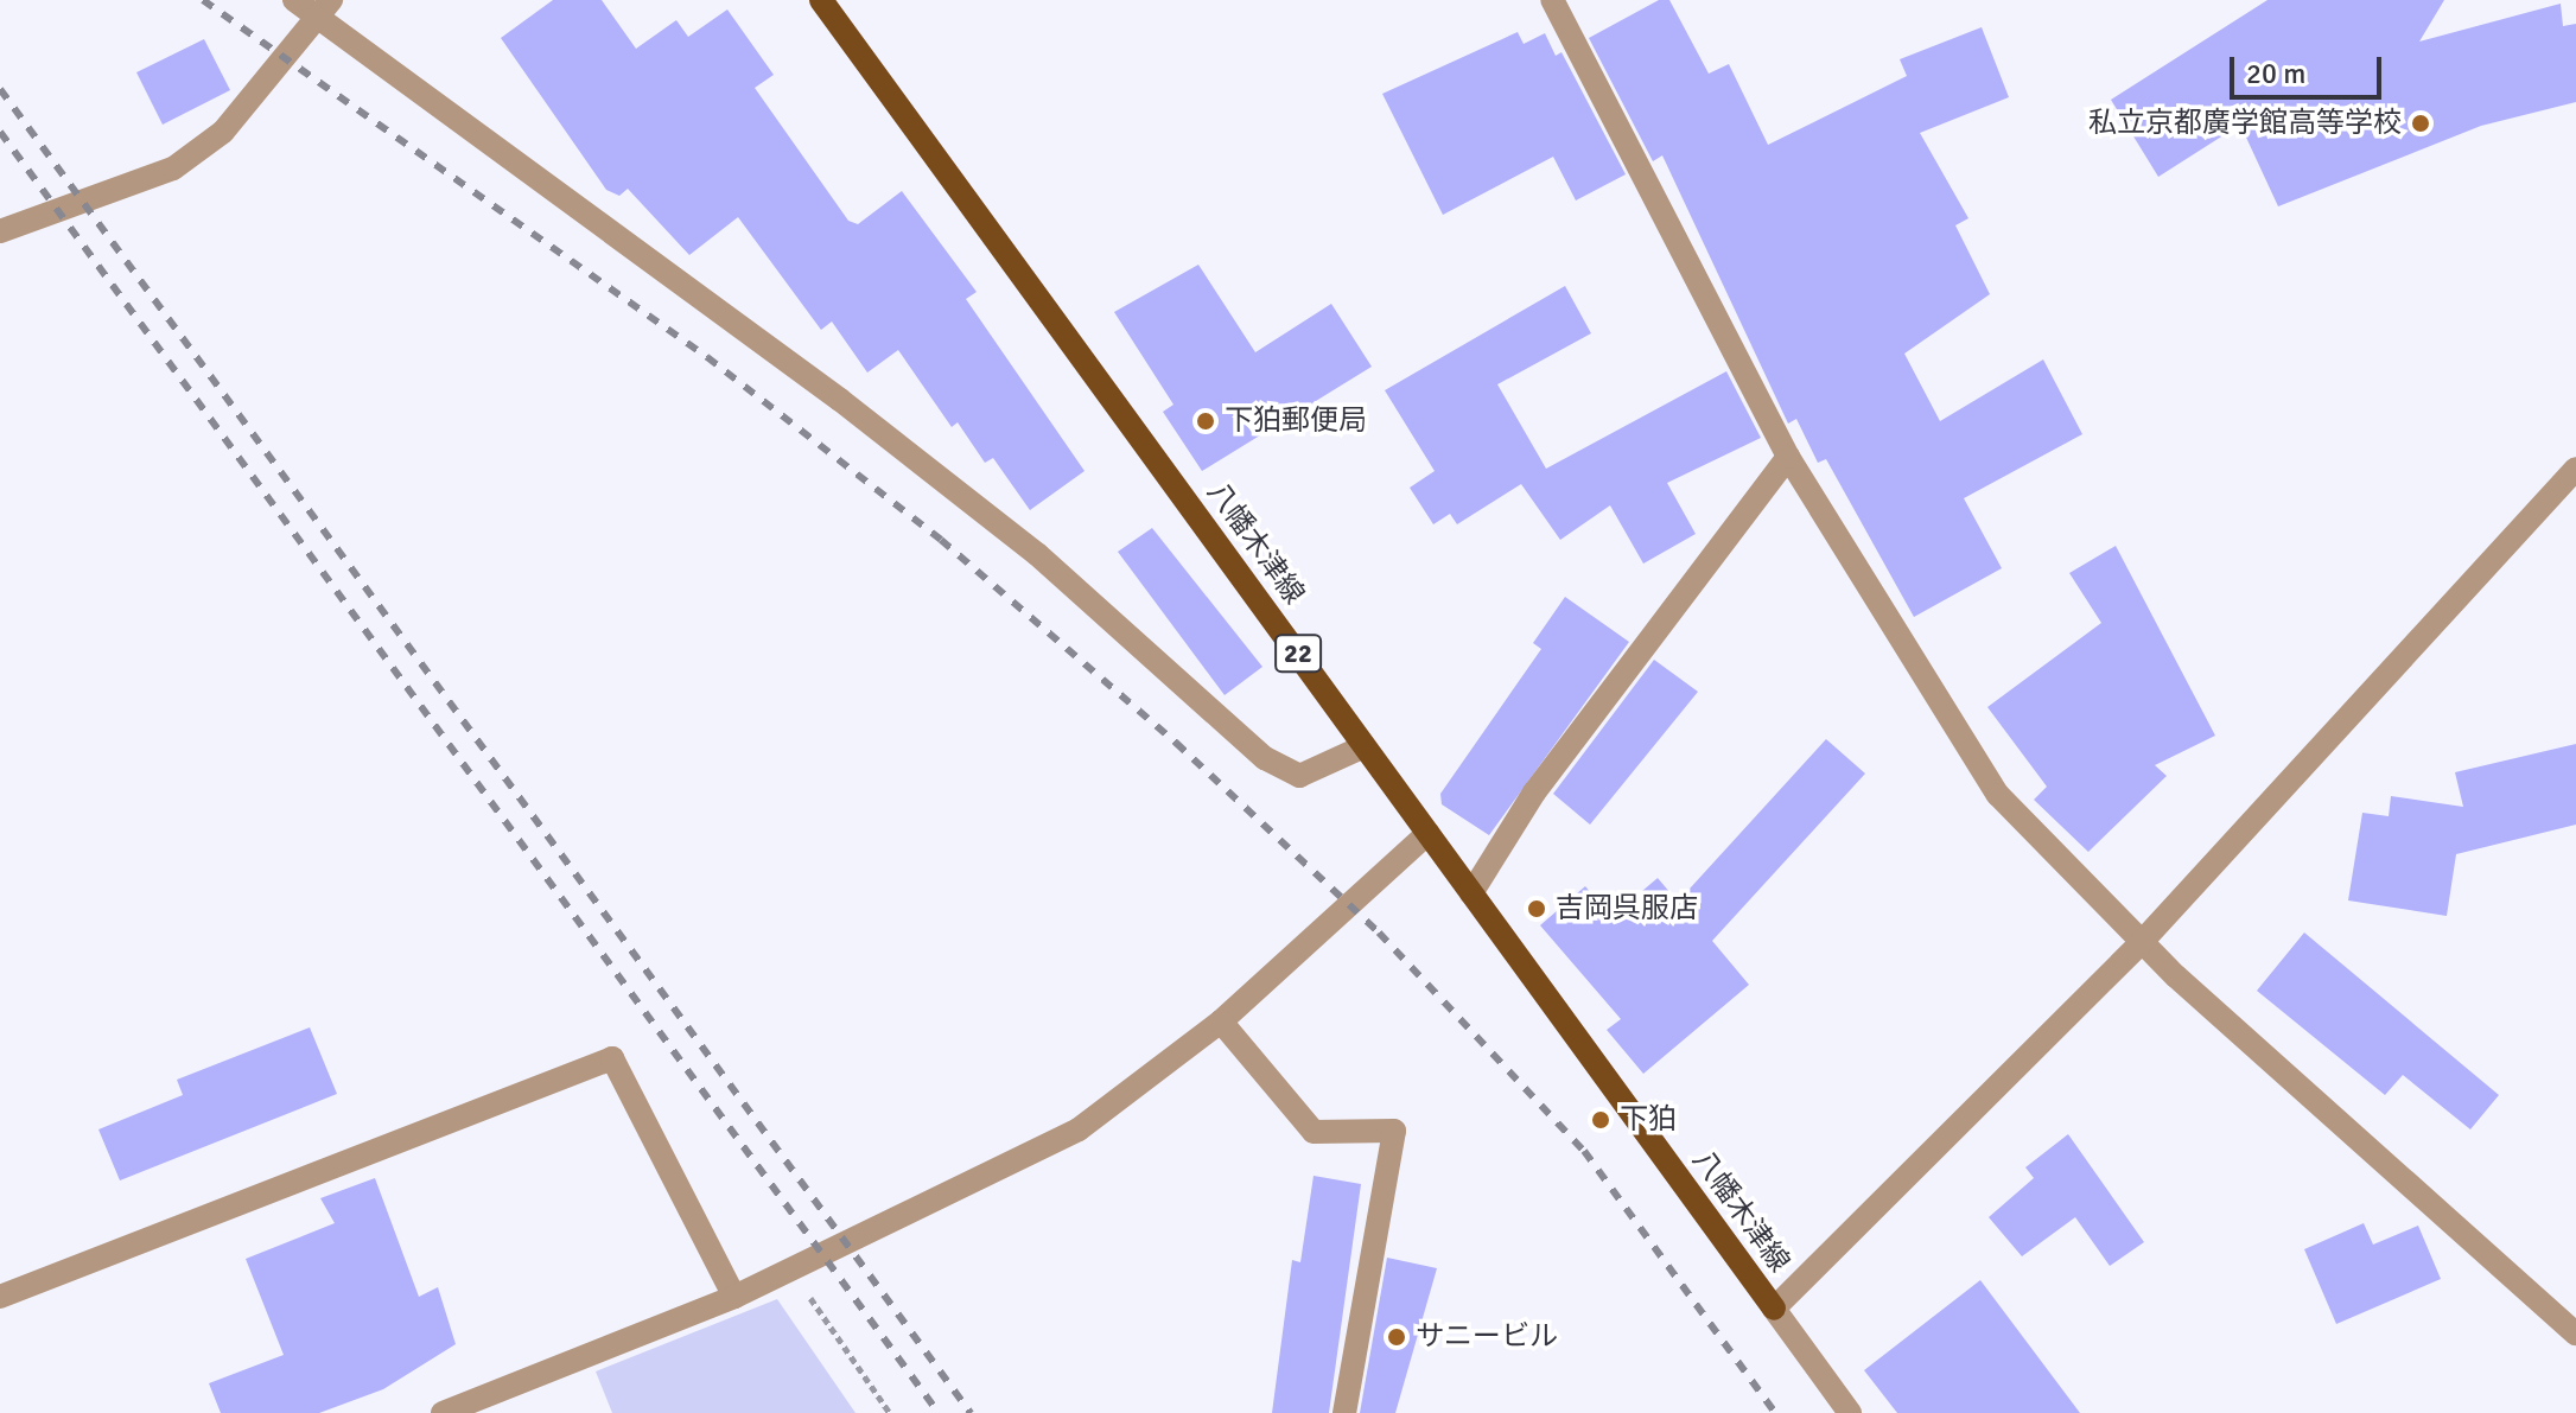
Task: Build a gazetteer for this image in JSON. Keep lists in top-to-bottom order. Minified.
{"streets":{"main road":["八幡木津線","22"]},"places":["私立京都廣学館高等学校","下狛郵便局","吉岡呉服店","下狛","サニービル"],"scale_bar":"20 m"}
